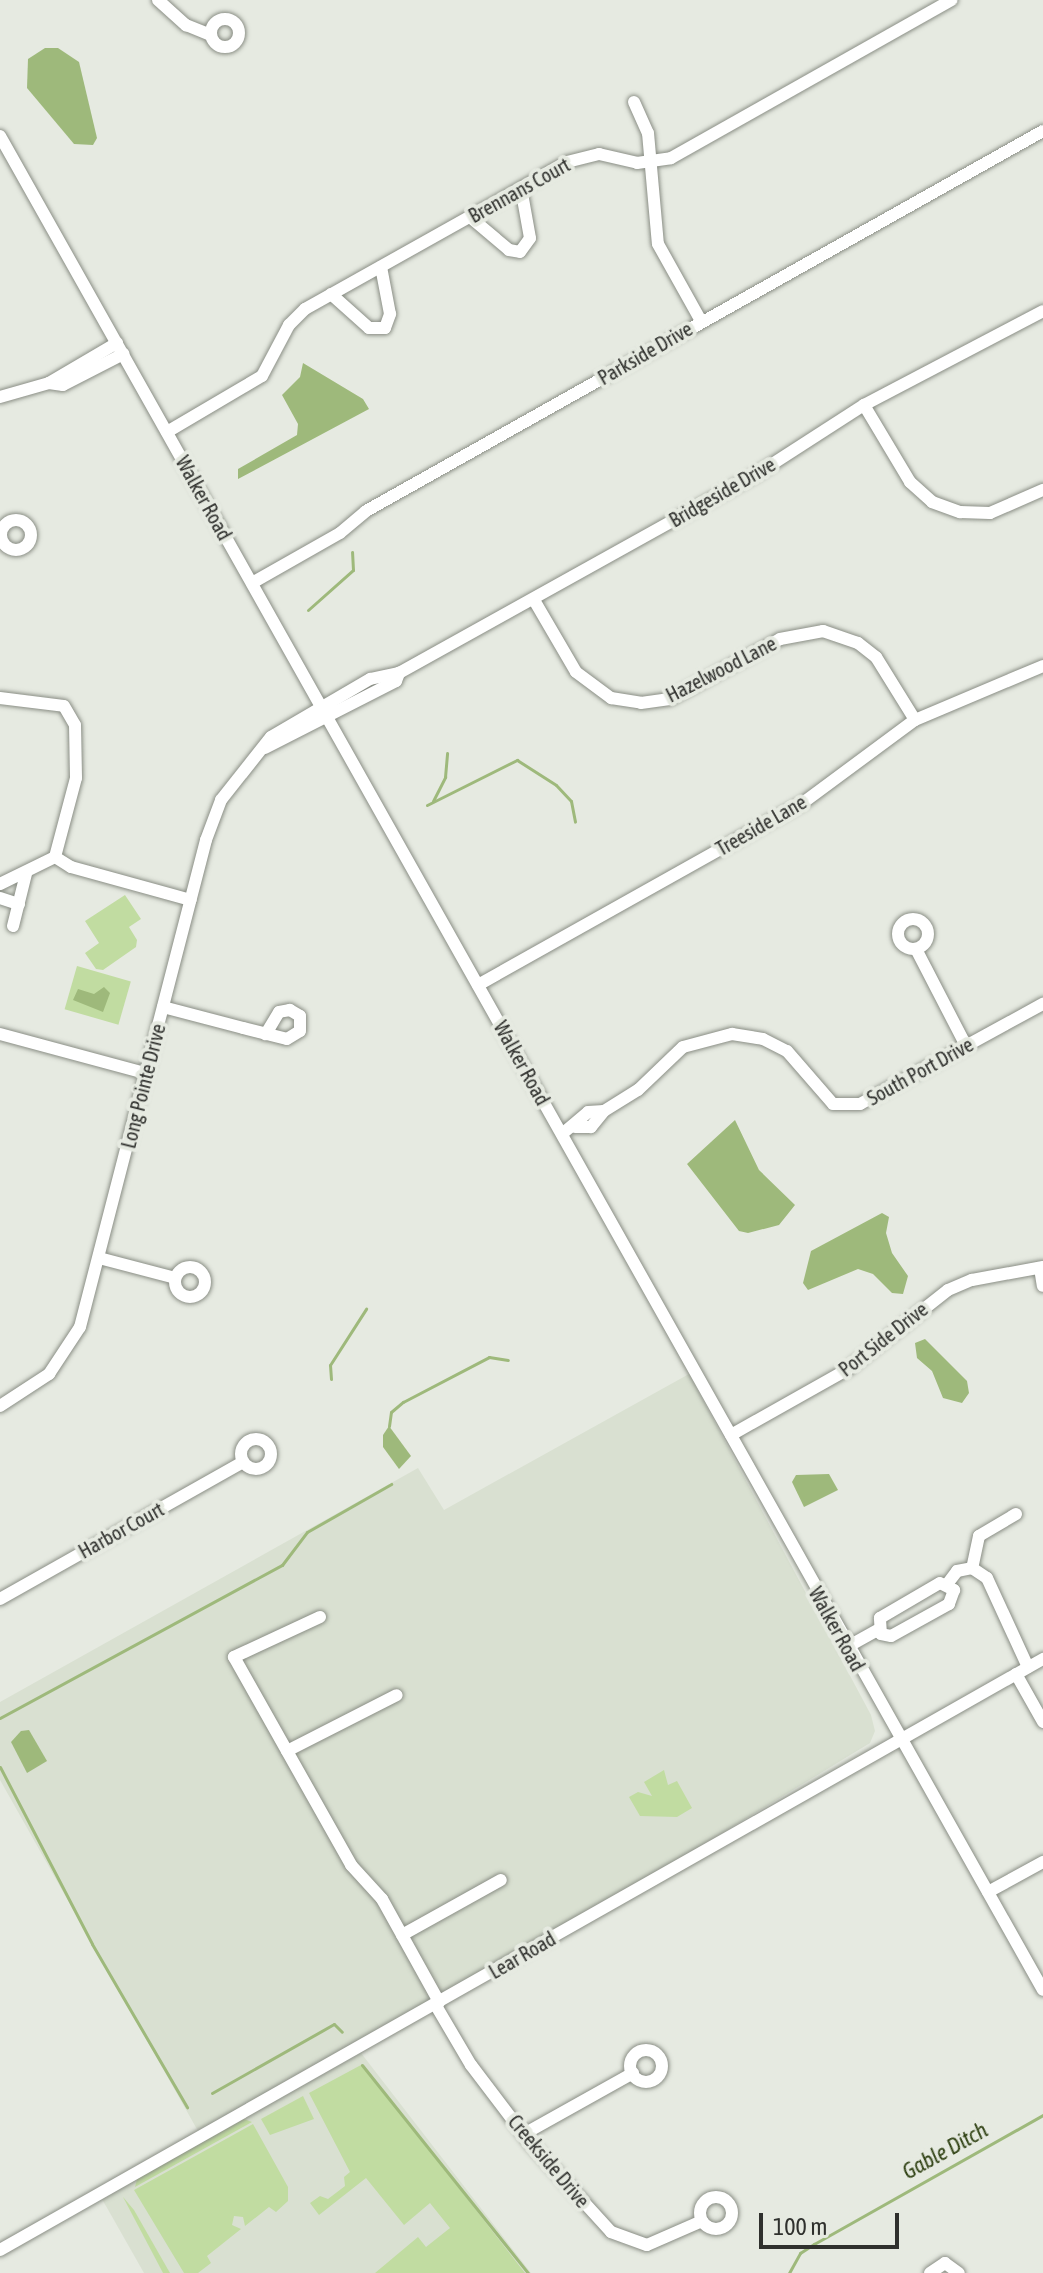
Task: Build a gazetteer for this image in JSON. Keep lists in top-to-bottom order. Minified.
{"streets":{"street":["Brennans Court","Parkside Drive","Bridgeside Drive","Walker Road","Hazelwood Lane","Treeside Lane","South Port Drive","Long Pointe Drive","Port Side Drive","Harbor Court","Lear Road","Creekside Drive"]},"crossings":[["Brennans Court","Walker Road"],["Parkside Drive","Walker Road"],["Bridgeside Drive","Walker Road"],["Bridgeside Drive","Hazelwood Lane"],["Bridgeside Drive","Long Pointe Drive"],["Walker Road","Treeside Lane"],["Walker Road","South Port Drive"],["Walker Road","Long Pointe Drive"],["Walker Road","Port Side Drive"],["Walker Road","Lear Road"],["Hazelwood Lane","Treeside Lane"],["Lear Road","Creekside Drive"]],"water":["Gable Ditch"],"scale_bar":"100 m"}
